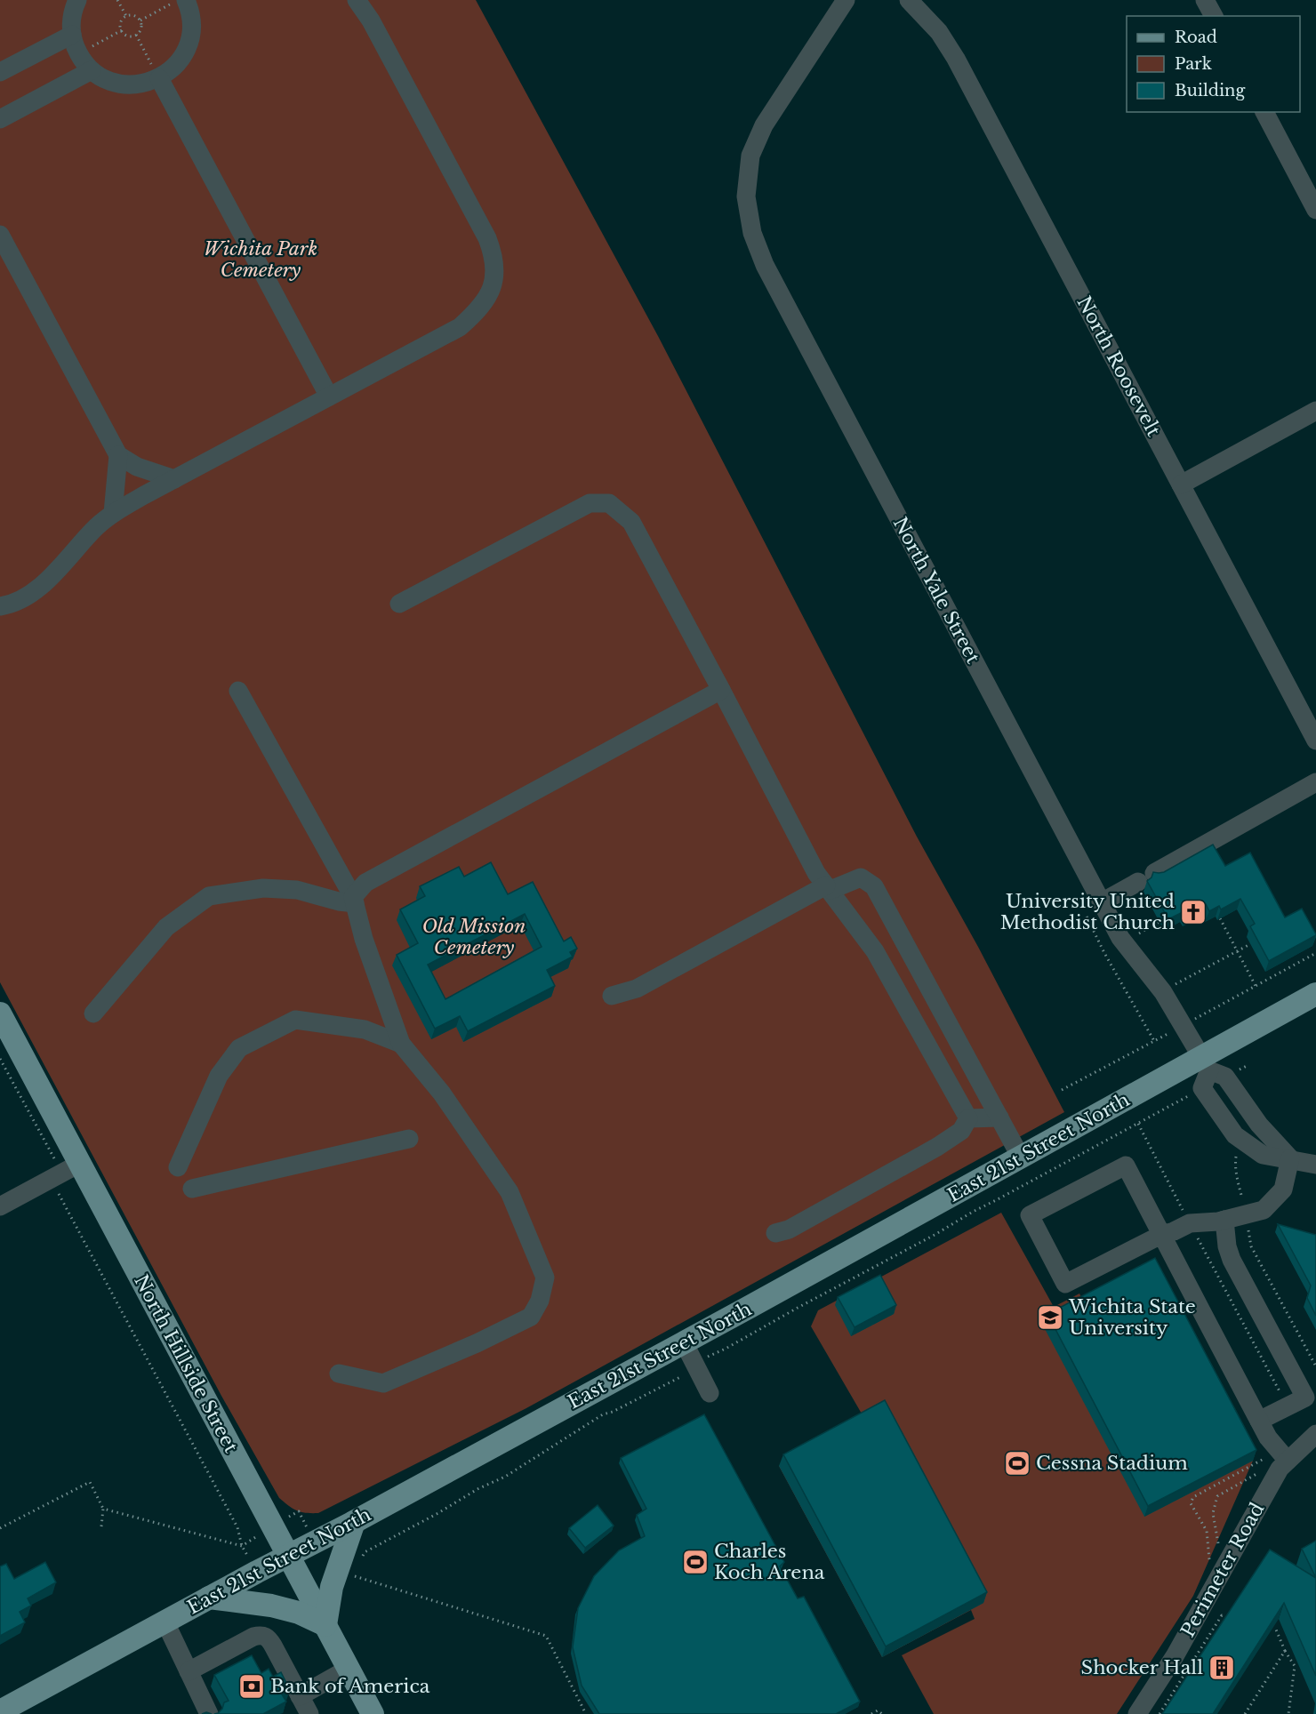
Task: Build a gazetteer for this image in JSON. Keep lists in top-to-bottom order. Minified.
{"streets":{"main road":["East 21st Street North","North Hillside Street"],"street":["North Roosevelt","North Yale Street","Perimeter Road"]},"crossings":[["North Yale Street","East 21st Street North"],["East 21st Street North","North Hillside Street"]],"parks":["Wichita Park Cemetery","Old Mission Cemetery"],"places":{"church":["University United Methodist Church"],"school or university":["Wichita State University"],"sports":["Cessna Stadium","Charles Koch Arena"],"building":["Shocker Hall"],"bank":["Bank of America"]},"legend":["Road","Park","Building"]}
